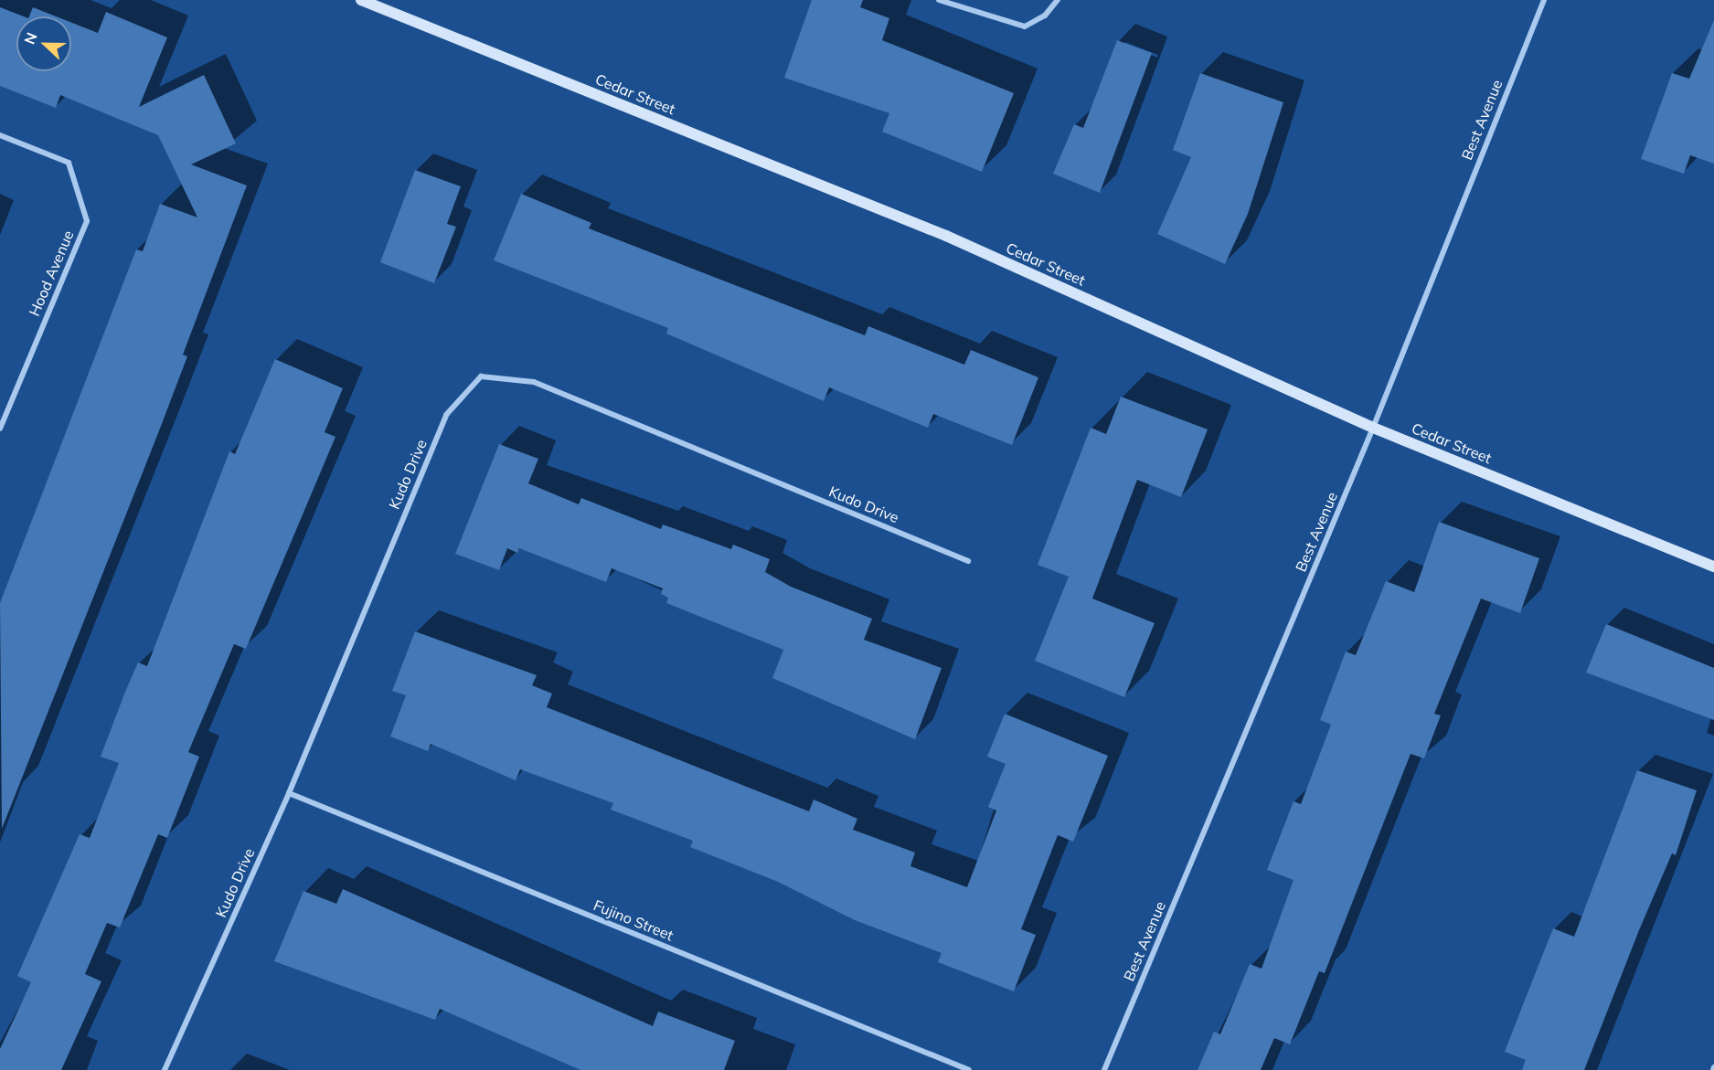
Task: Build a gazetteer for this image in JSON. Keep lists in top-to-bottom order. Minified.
{"streets":{"main road":["Cedar Street"],"street":["Best Avenue","Hood Avenue","Kudo Drive","Fujino Street"]},"crossings":[["Cedar Street","Best Avenue"],["Kudo Drive","Fujino Street"]],"north":"left"}
